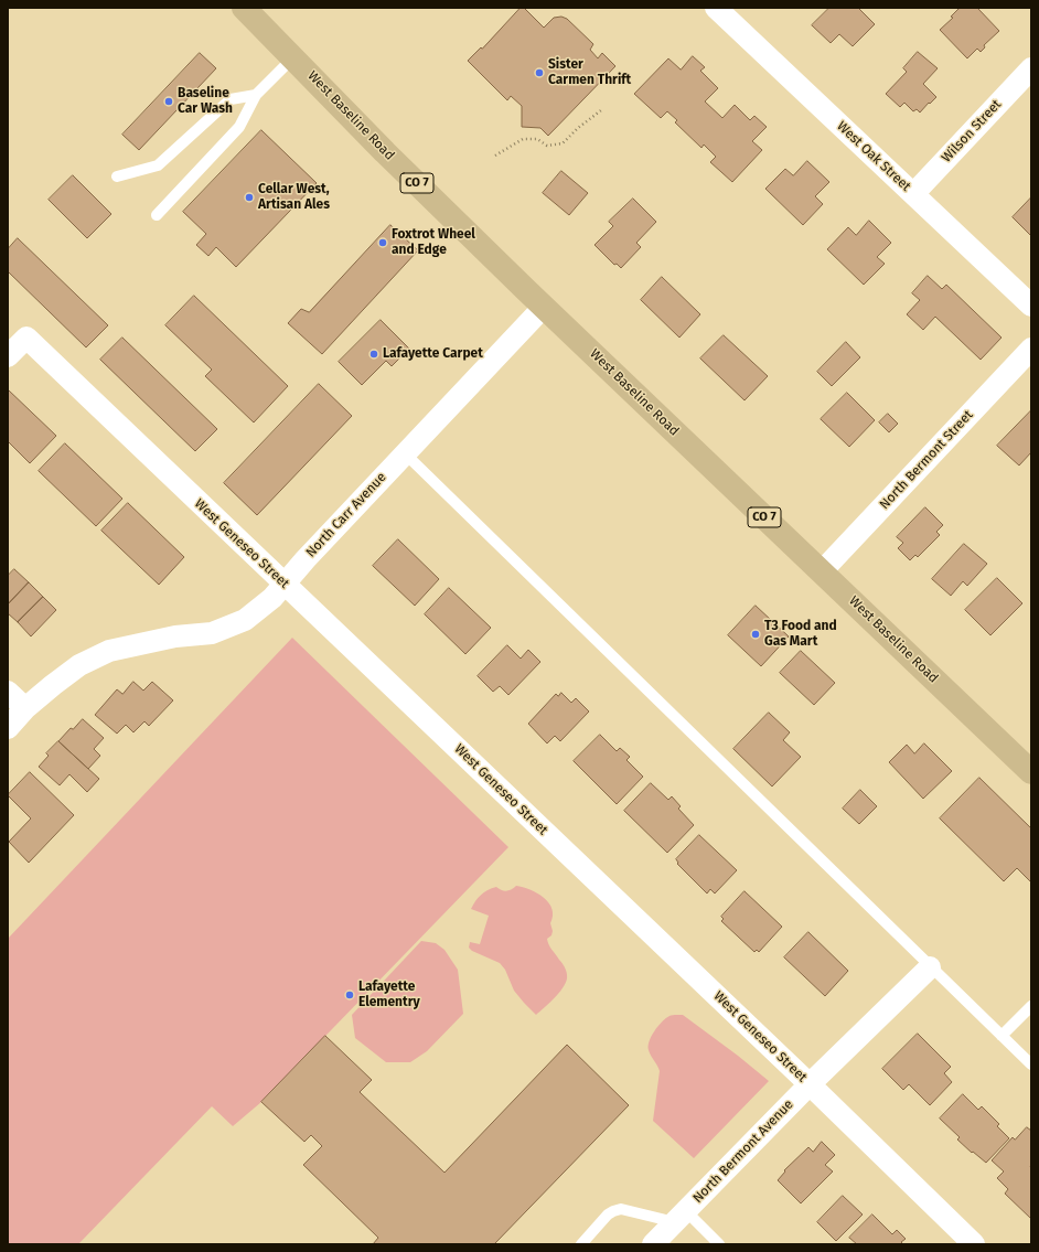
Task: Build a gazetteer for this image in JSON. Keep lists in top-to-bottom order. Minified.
{"streets":{"main road":["West Baseline Road","CO 7"],"street":["Wilson Street","West Oak Street","North Bermont Street","North Carr Avenue","West Geneseo Street","North Bermont Avenue"]},"crossings":[["West Baseline Road","North Bermont Street"],["West Baseline Road","North Carr Avenue"],["Wilson Street","West Oak Street"],["North Carr Avenue","West Geneseo Street"],["West Geneseo Street","North Bermont Avenue"]],"places":["Sister Carmen Thrift","Baseline Car Wash","Cellar West, Artisan Ales","Foxtrot Wheel and Edge","Lafayette Carpet","T3 Food and Gas Mart","Lafayette Elementry"]}
